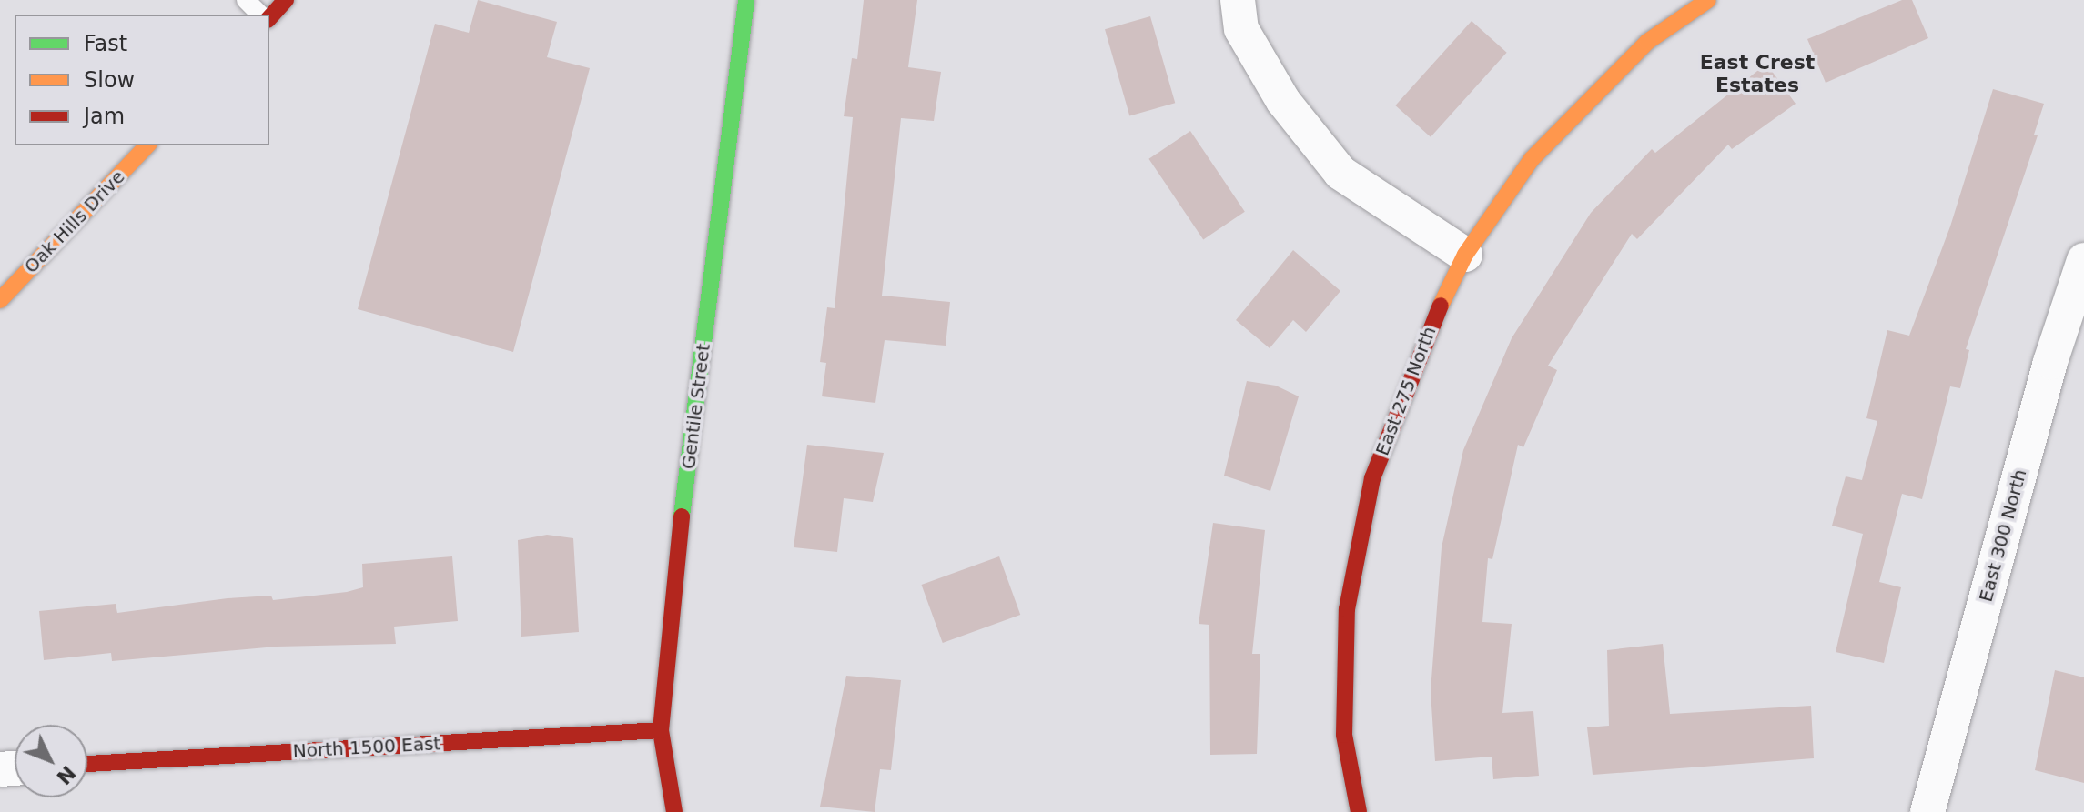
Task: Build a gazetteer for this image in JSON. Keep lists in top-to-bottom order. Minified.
{"streets":{"street":["Oak Hills Drive","East 275 North","Gentile Street","East 300 North","North 1500 East"]},"crossings":[["Gentile Street","North 1500 East"]],"districts":["East Crest Estates"],"legend":["Fast","Slow","Jam"],"north":"bottom right"}
